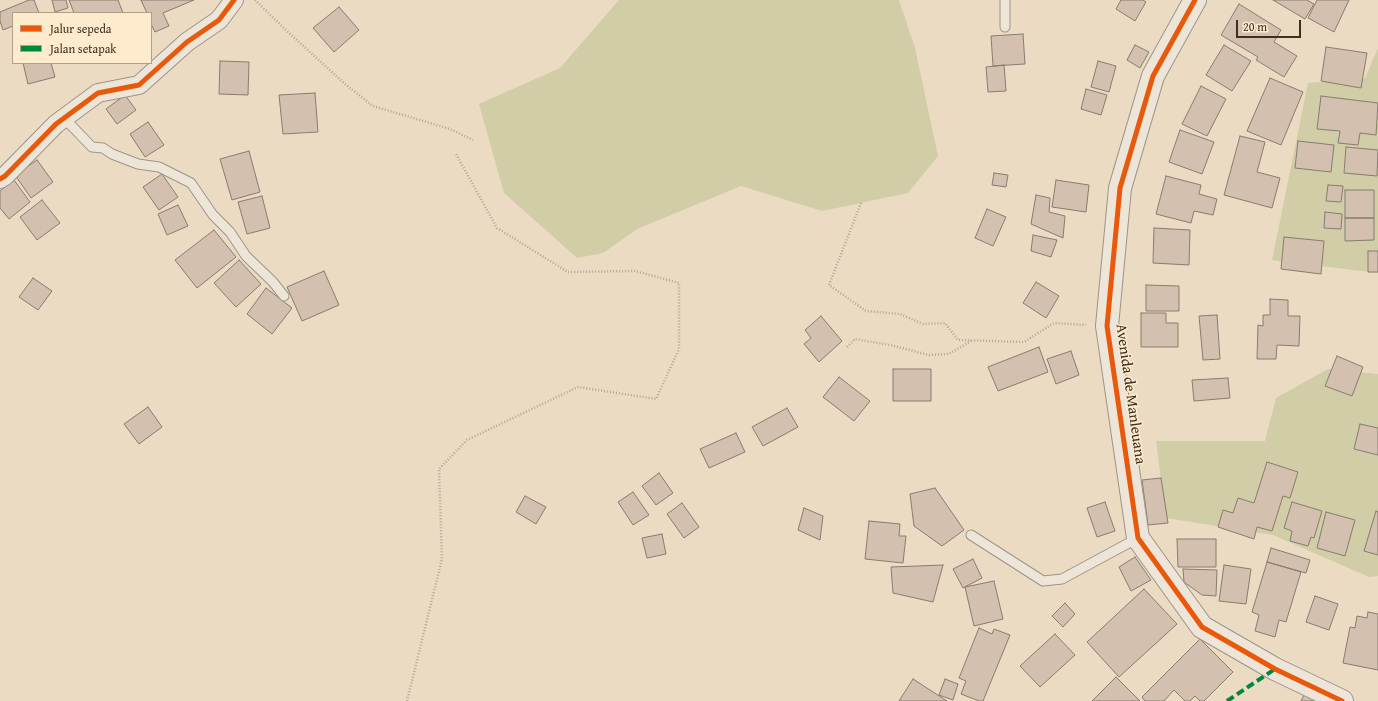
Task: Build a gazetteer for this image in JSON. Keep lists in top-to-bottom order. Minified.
{"streets":{"street":["Avenida de Manleuana"]},"legend":["Jalur sepeda","Jalan setapak"],"scale_bar":"20 m"}
